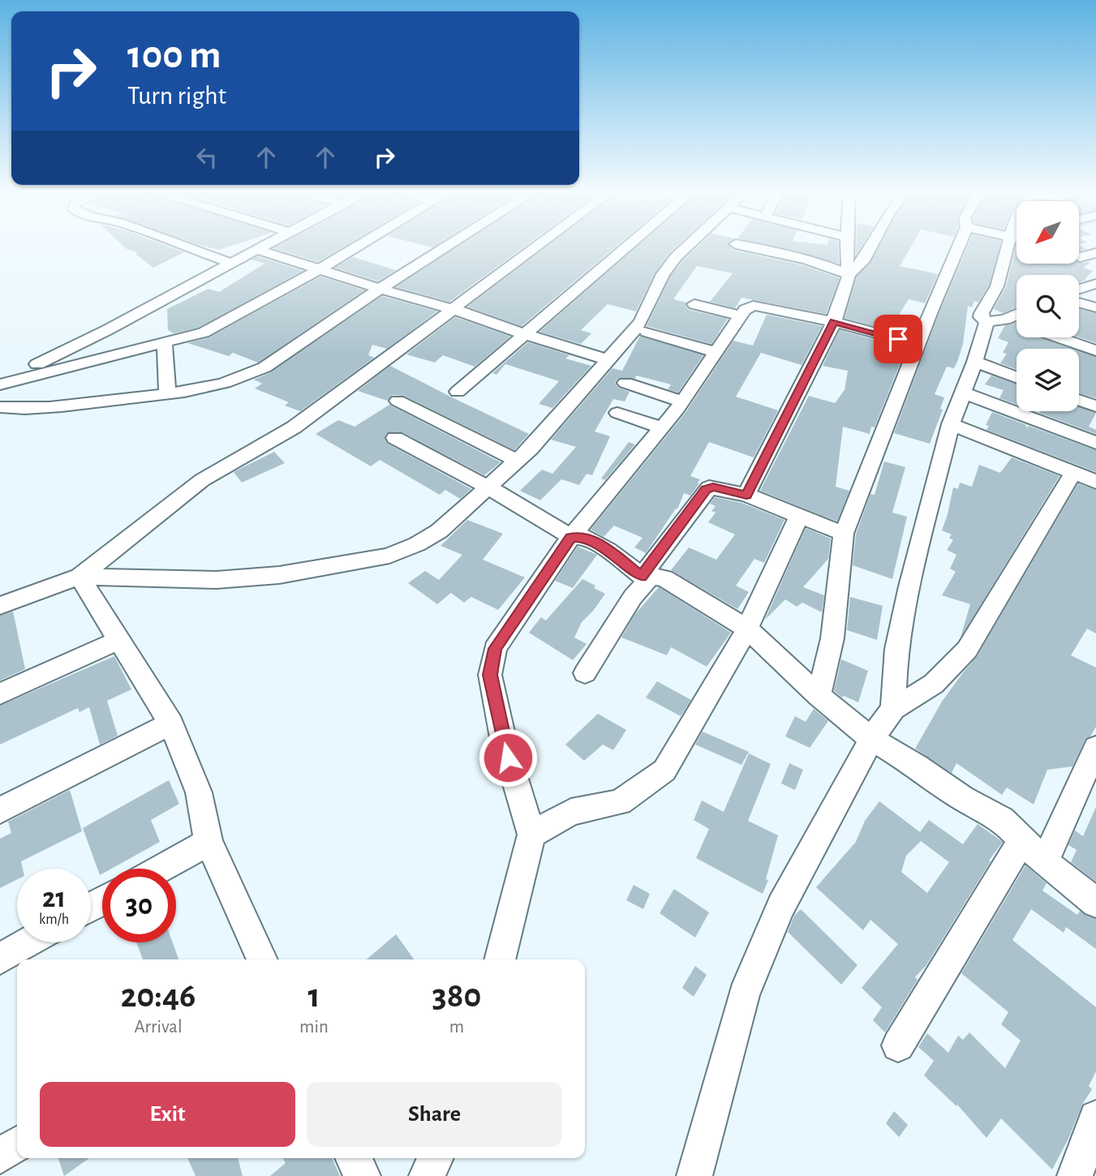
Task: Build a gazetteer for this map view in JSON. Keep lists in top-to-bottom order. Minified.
{"north":"bottom left","page":{"turn":["100 m","Turn right"],"speed":"21 km/h","limit":"30","eta":["20:46","Arrival","1","min","380","m"],"buttons":["Exit","Share"]}}
